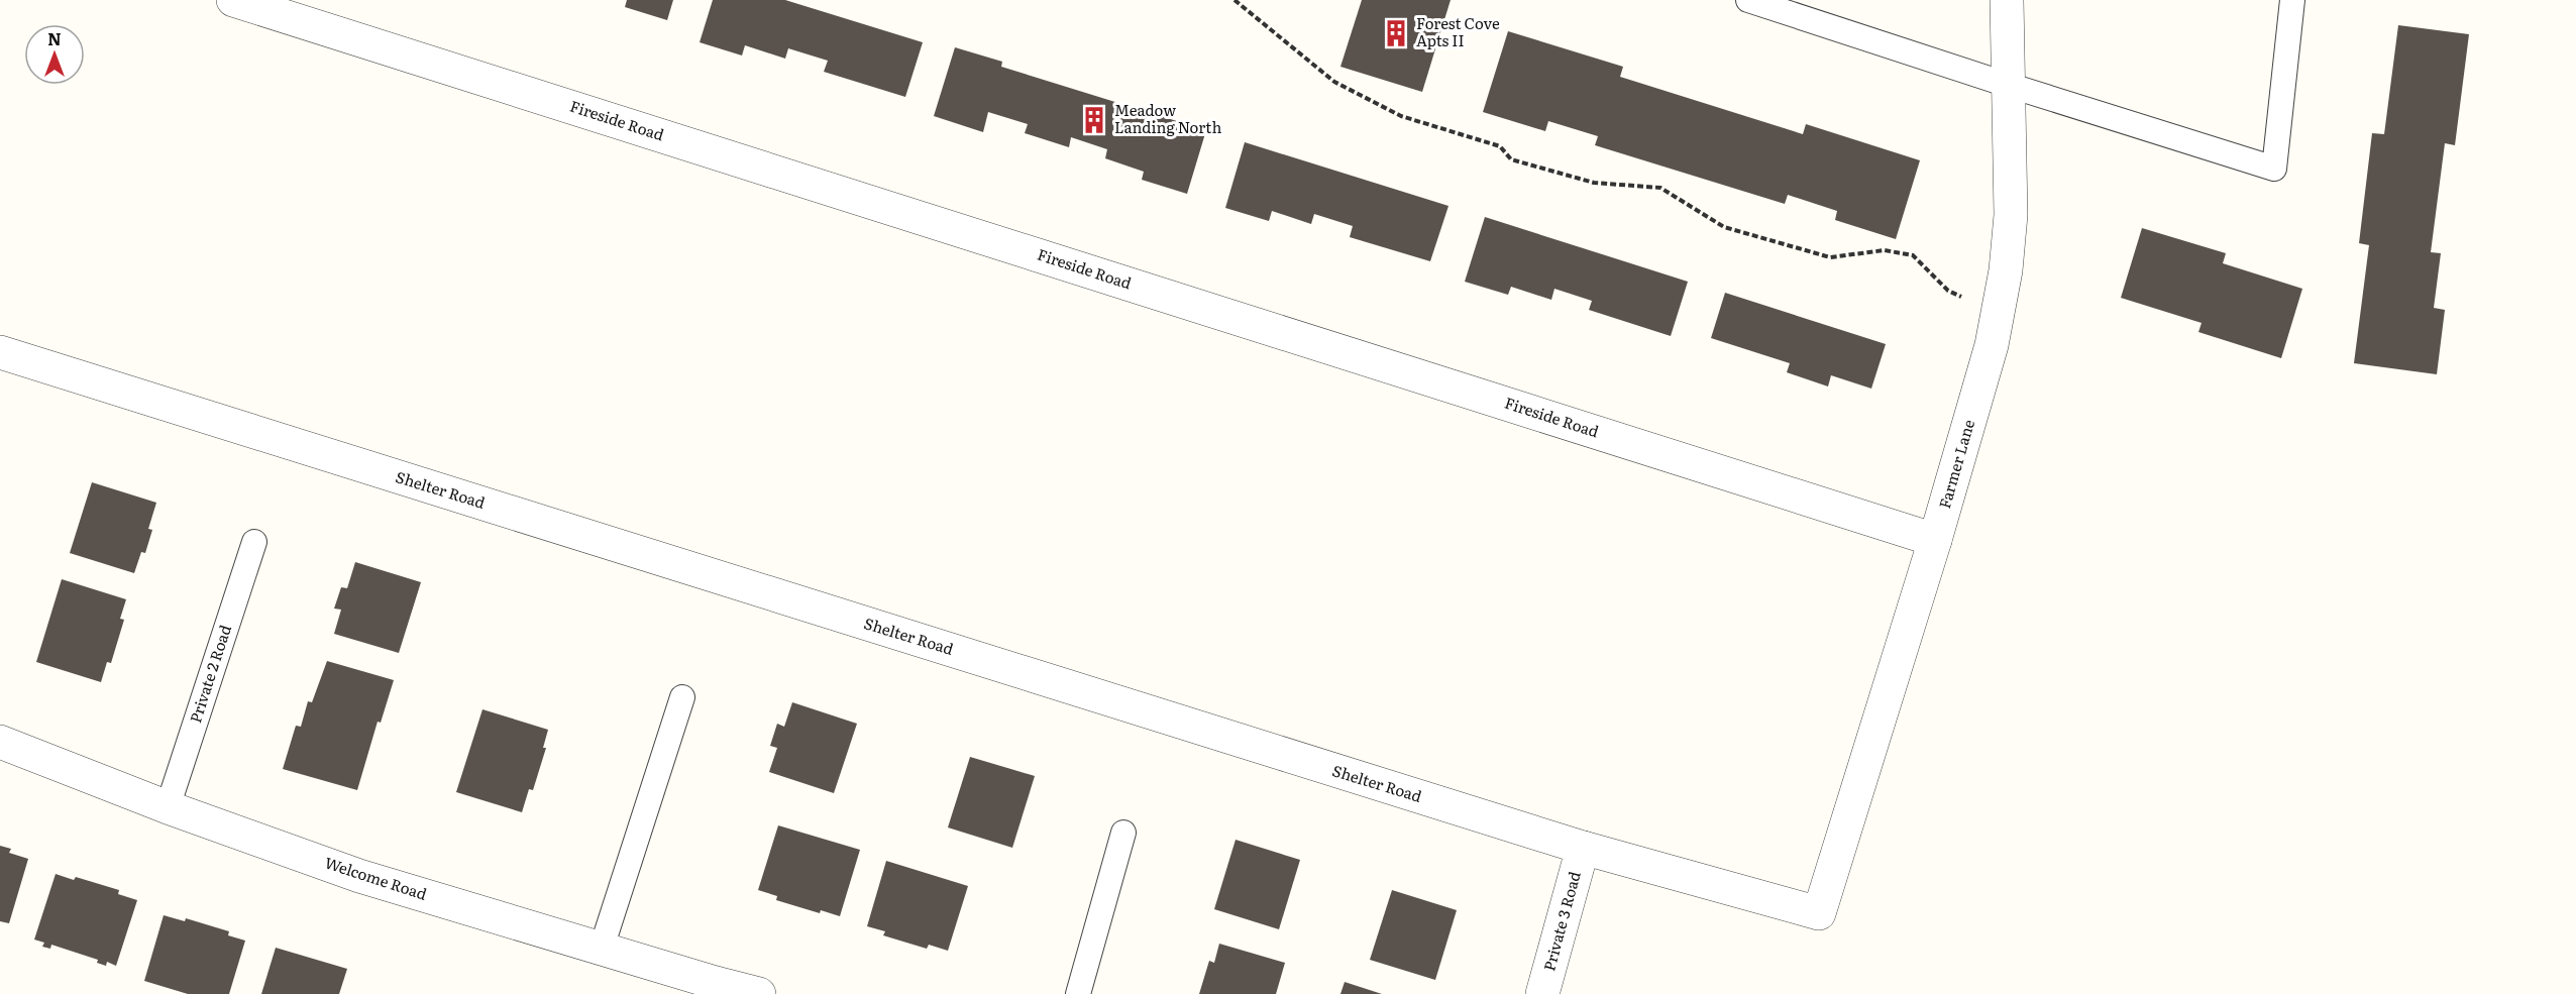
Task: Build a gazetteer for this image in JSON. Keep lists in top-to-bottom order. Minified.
{"streets":{"street":["Fireside Road","Farmer Lane","Shelter Road","Welcome Road","Private 3 Road"],"lane":["Private 2 Road"]},"crossings":[["Fireside Road","Farmer Lane"],["Farmer Lane","Shelter Road"],["Shelter Road","Private 3 Road"],["Private 2 Road","Welcome Road"]],"places":{"building":["Forest Cove Apts II","Meadow Landing North"]},"north":"top"}
